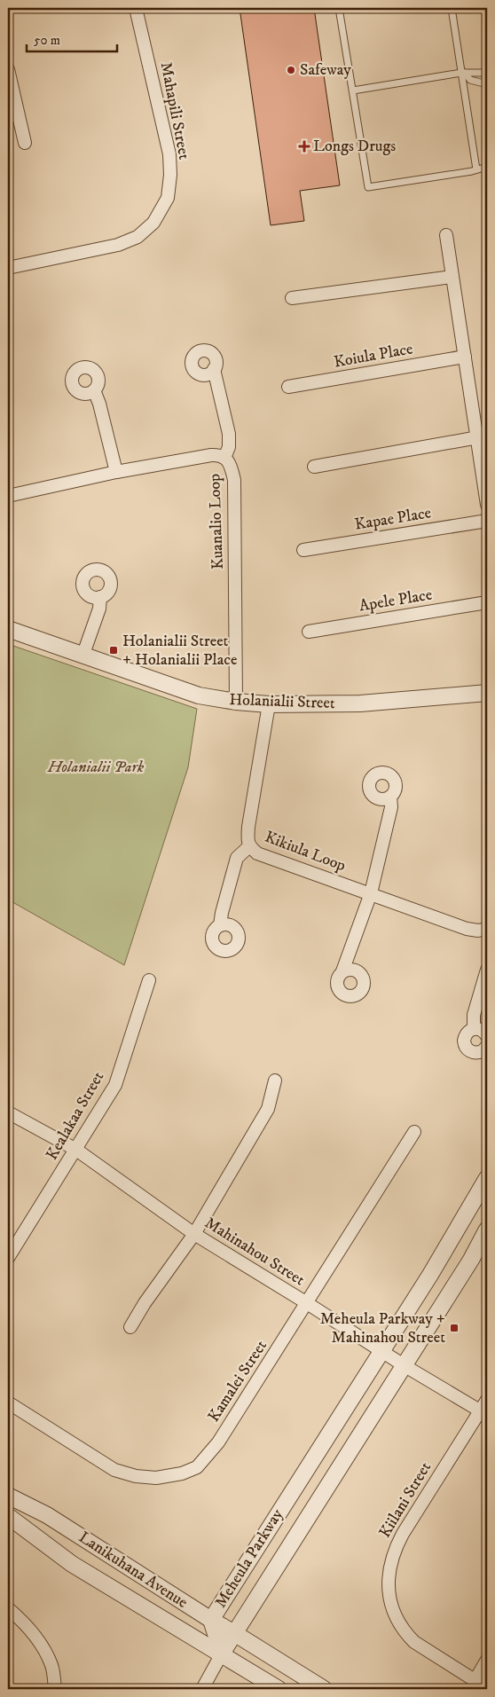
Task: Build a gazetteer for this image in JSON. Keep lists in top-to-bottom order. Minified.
{"streets":{"street":["Mahapili Street","Koiula Place","Kapae Place","Kuanalio Loop","Apele Place","Holanialii Street","Kikiula Loop","Kealakaa Street","Mahinahou Street","Kamalei Street","Kiilani Street","Meheula Parkway","Lanikuhana Avenue"]},"crossings":[["Kuanalio Loop","Holanialii Street"],["Holanialii Street","Kikiula Loop"],["Kealakaa Street","Mahinahou Street"],["Mahinahou Street","Kamalei Street"],["Mahinahou Street","Kiilani Street"],["Mahinahou Street","Meheula Parkway"],["Meheula Parkway","Lanikuhana Avenue"]],"parks":["Holanialii Park"],"places":{"other":["Safeway"],"health":["Longs Drugs"],"transit":["Holanialii Street + Holanialii Place","Meheula Parkway + Mahinahou Street"]},"scale_bar":"50 m"}
